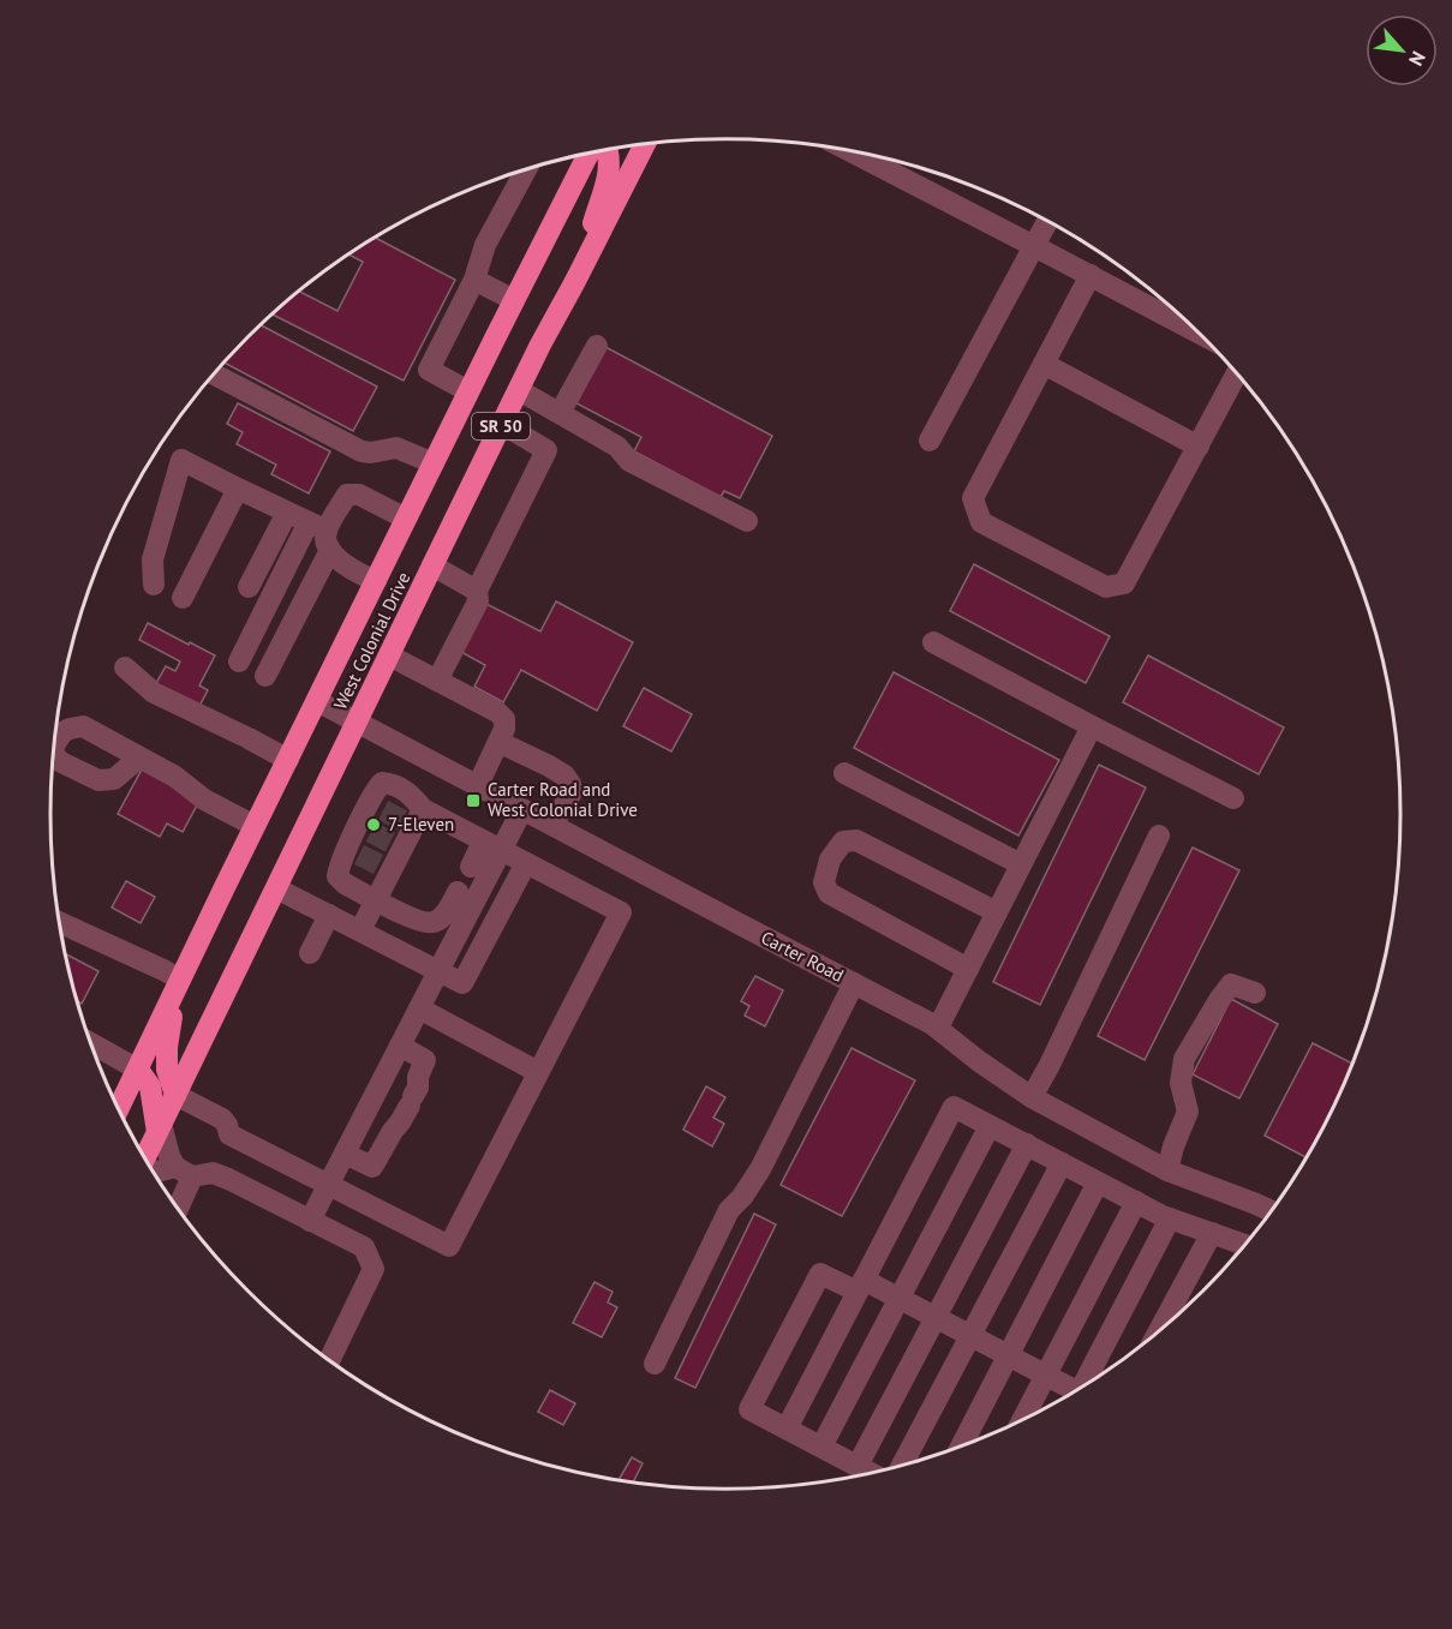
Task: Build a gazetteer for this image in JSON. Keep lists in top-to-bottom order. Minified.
{"streets":{"highway":["SR 50","West Colonial Drive"],"street":["Carter Road"]},"crossings":[["West Colonial Drive","Carter Road"]],"places":{"transit":["Carter Road and West Colonial Drive"],"other":["7-Eleven"]},"north":"bottom right"}
